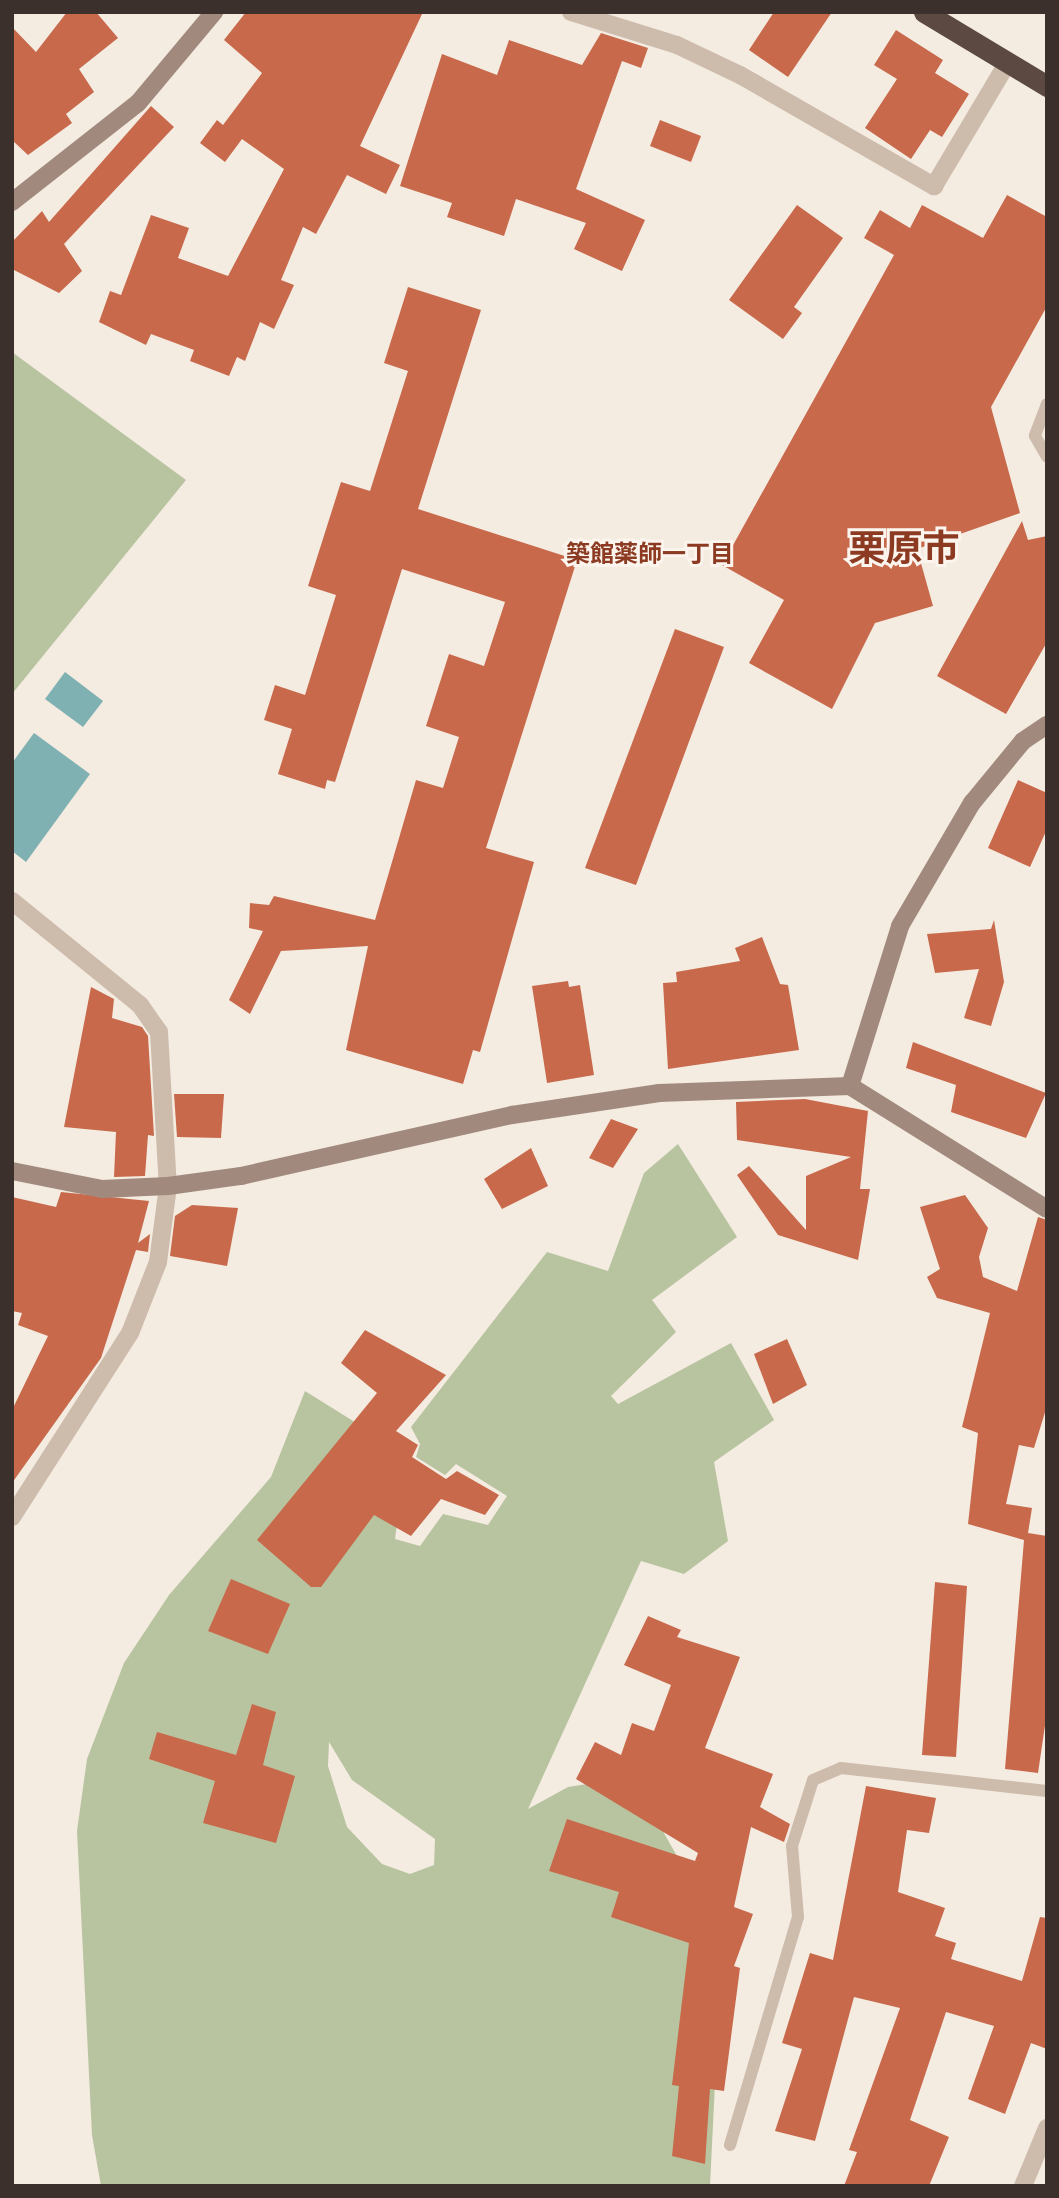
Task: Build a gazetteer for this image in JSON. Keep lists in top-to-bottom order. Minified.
{"districts":["栗原市","築館薬師一丁目"]}
